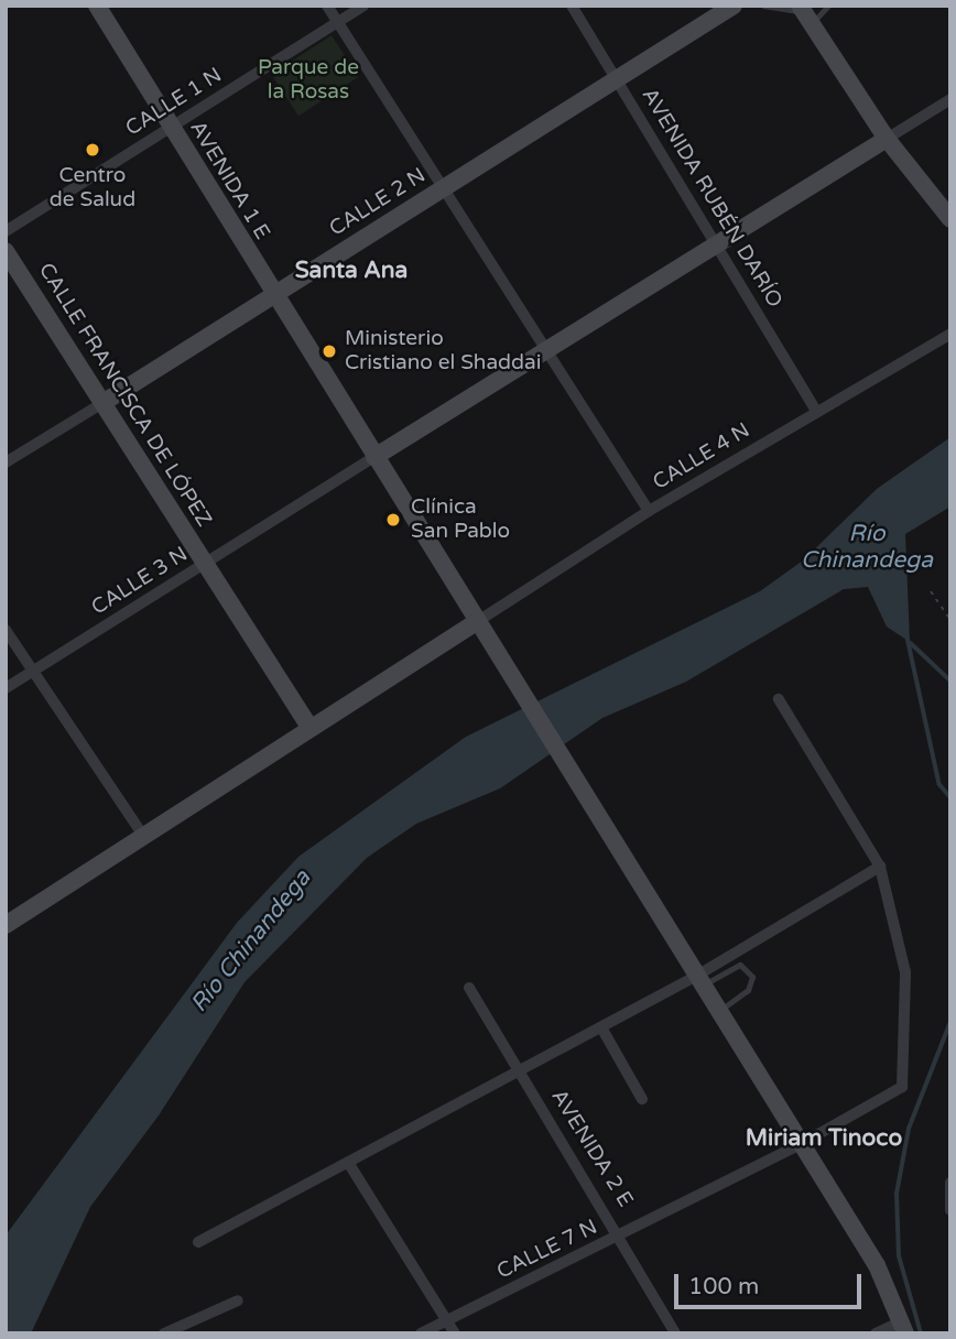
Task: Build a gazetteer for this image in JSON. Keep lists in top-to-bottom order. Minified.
{"streets":{"street":["CALLE 1 N","AVENIDA 1 E","AVENIDA RUBÉN DARÍO","CALLE 2 N","CALLE FRANCISCA DE LÓPEZ","CALLE 4 N","CALLE 3 N","AVENIDA 2 E","CALLE 7 N"]},"crossings":[["CALLE 1 N","AVENIDA 1 E"],["AVENIDA 1 E","CALLE 2 N"],["AVENIDA 1 E","CALLE 4 N"],["AVENIDA 1 E","CALLE 3 N"],["AVENIDA 1 E","CALLE 7 N"],["AVENIDA RUBÉN DARÍO","CALLE 2 N"],["AVENIDA RUBÉN DARÍO","CALLE 4 N"],["CALLE 2 N","CALLE FRANCISCA DE LÓPEZ"],["CALLE FRANCISCA DE LÓPEZ","CALLE 3 N"],["AVENIDA 2 E","CALLE 7 N"]],"districts":["Santa Ana","Miriam Tinoco"],"water":["Río Chinandega"],"parks":["Parque de la Rosas"],"places":["Centro de Salud","Ministerio Cristiano el Shaddai","Clínica San Pablo"],"scale_bar":"100 m"}
